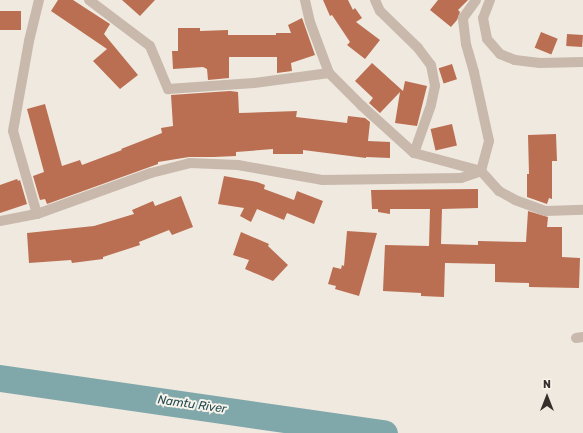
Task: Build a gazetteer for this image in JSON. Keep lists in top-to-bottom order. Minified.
{"water":["Namtu River"],"north":"top"}
